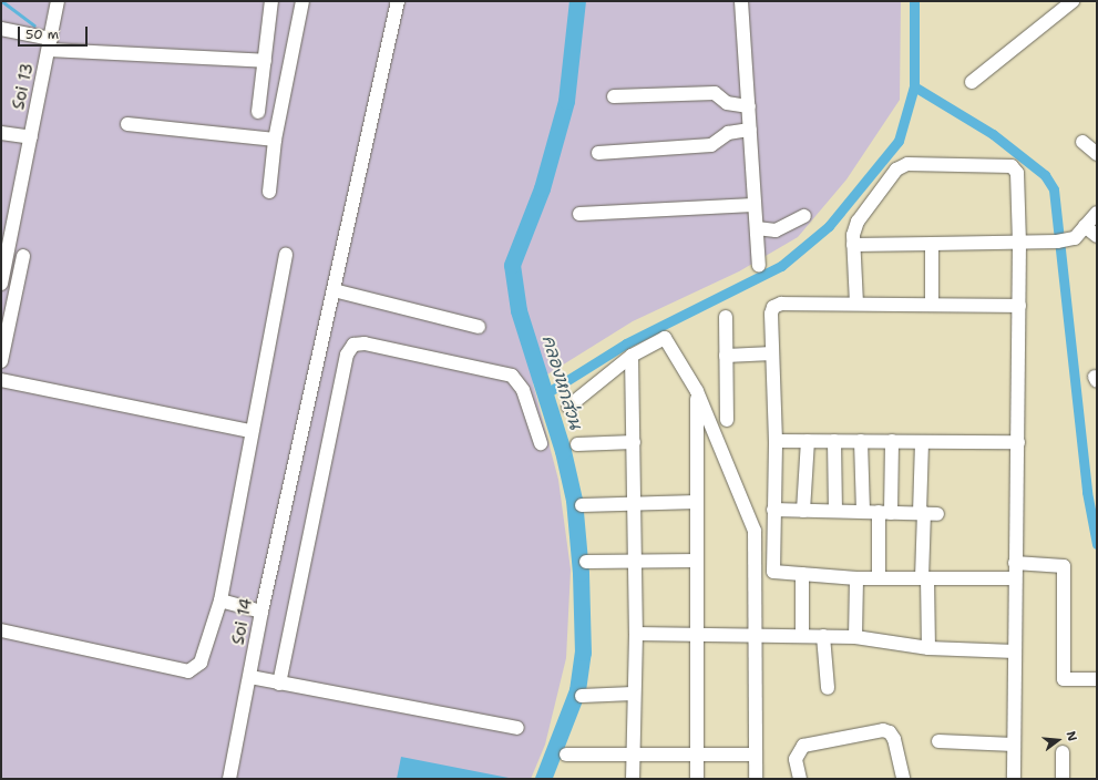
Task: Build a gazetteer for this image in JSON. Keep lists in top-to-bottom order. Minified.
{"streets":{"street":["Soi 13","Soi 14"]},"water":["คลองหกส่วน"],"scale_bar":"50 m","north":"right"}
